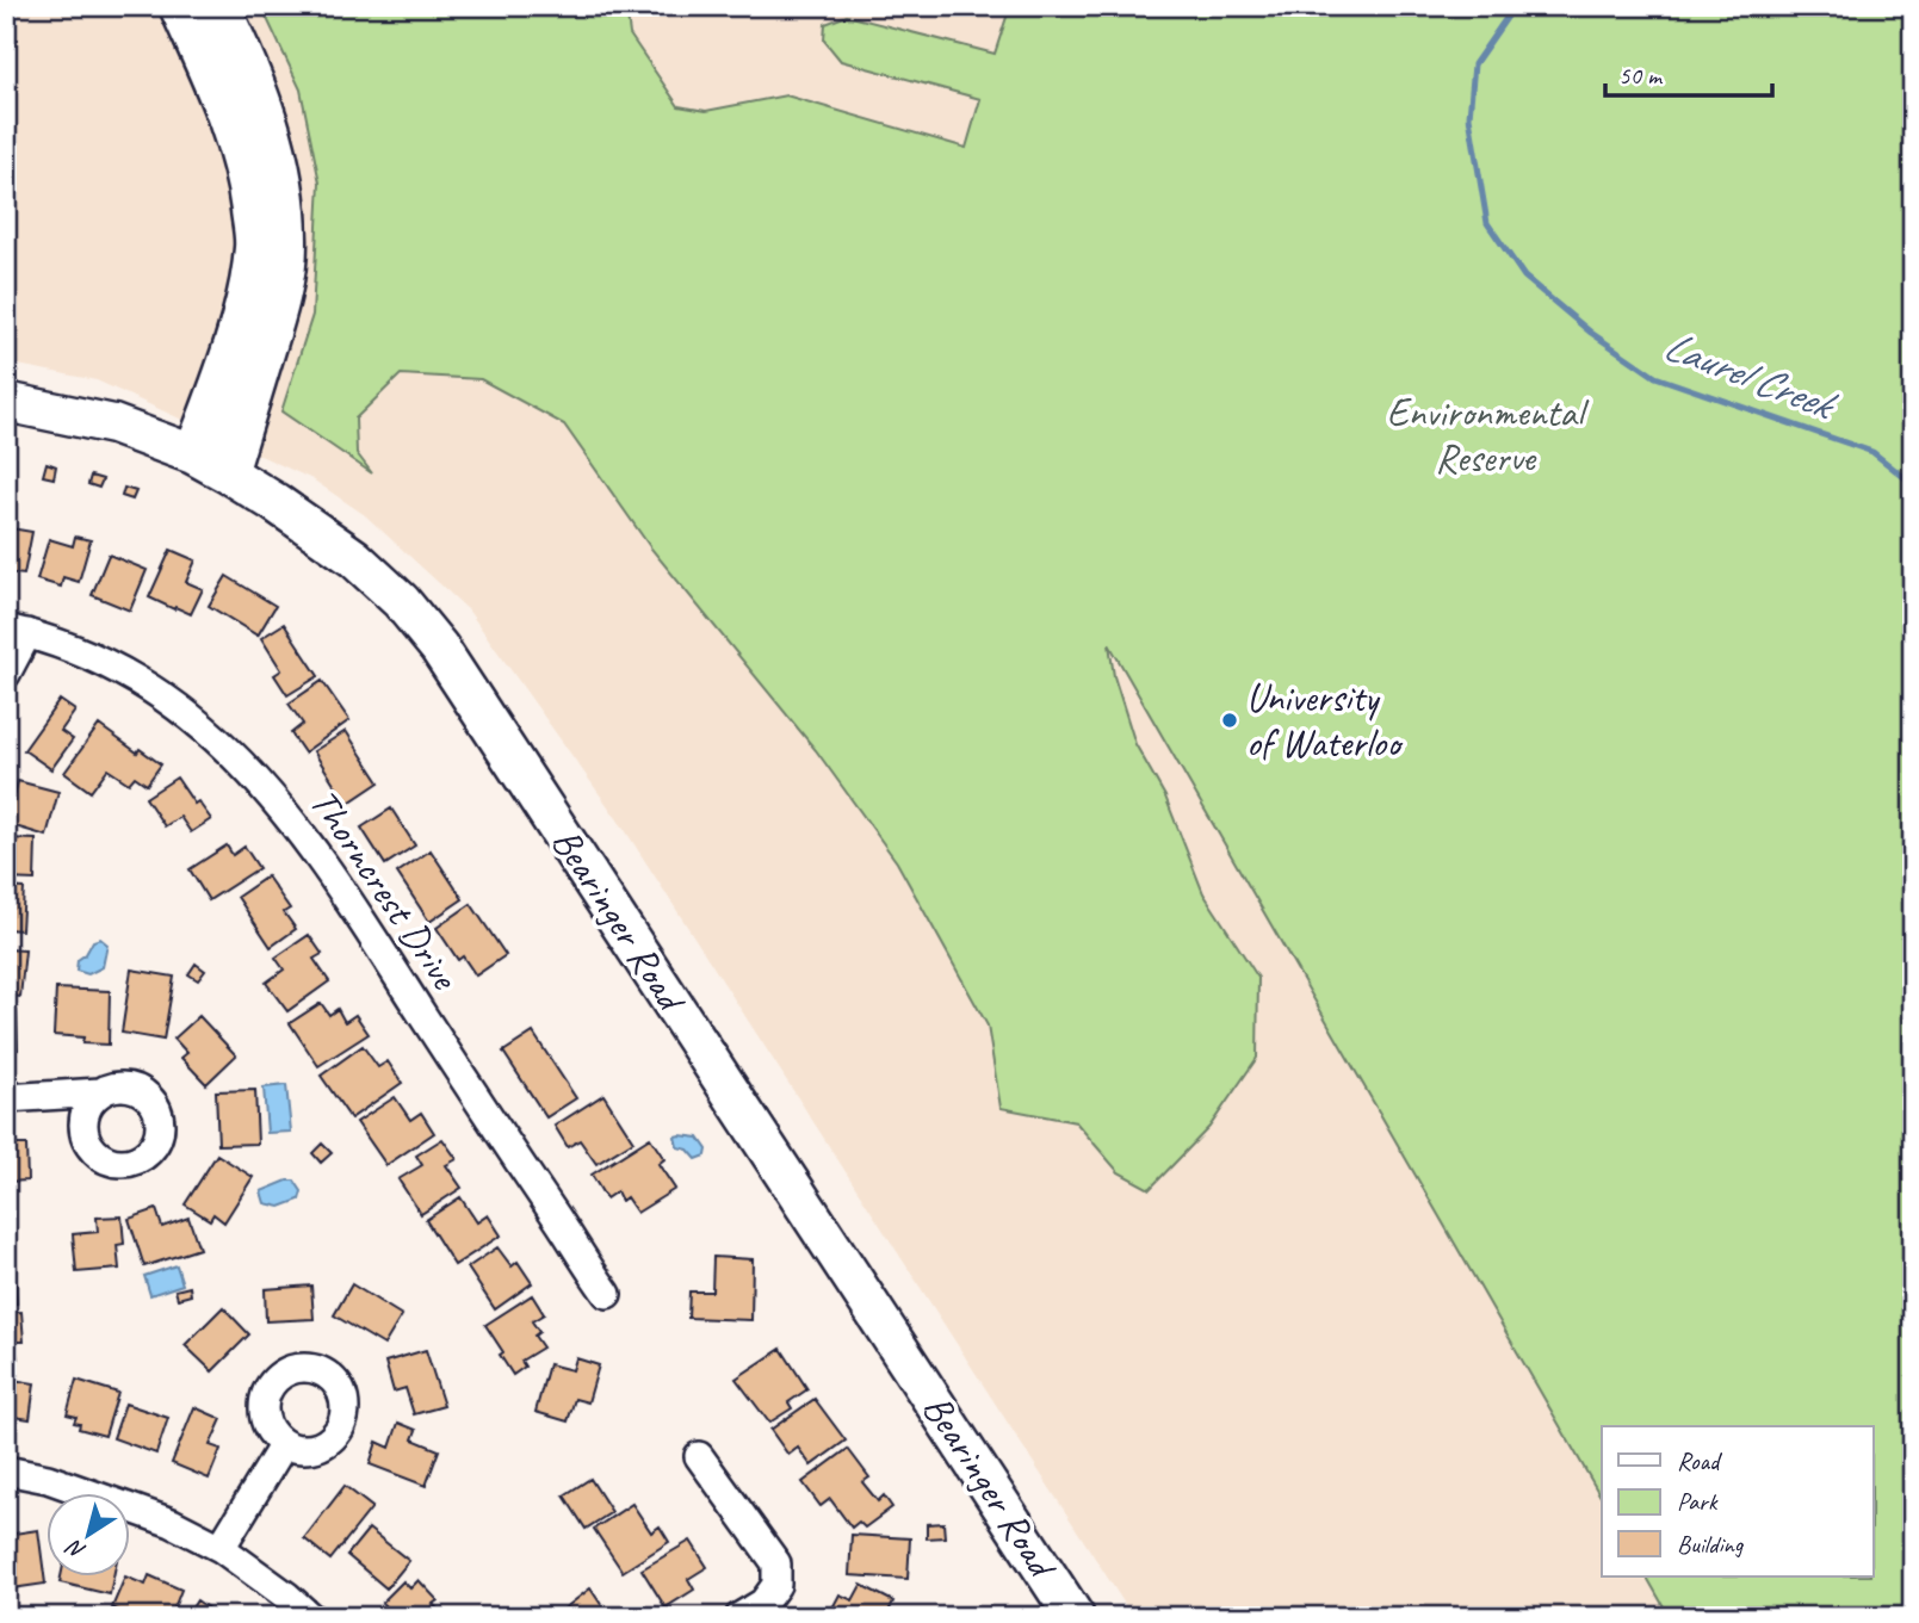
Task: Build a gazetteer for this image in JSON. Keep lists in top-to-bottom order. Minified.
{"streets":{"street":["Thorncrest Drive","Bearinger Road"]},"water":["Laurel Creek"],"parks":["Environmental Reserve"],"places":["University of Waterloo"],"legend":["Road","Park","Building"],"scale_bar":"50 m","north":"bottom left"}
